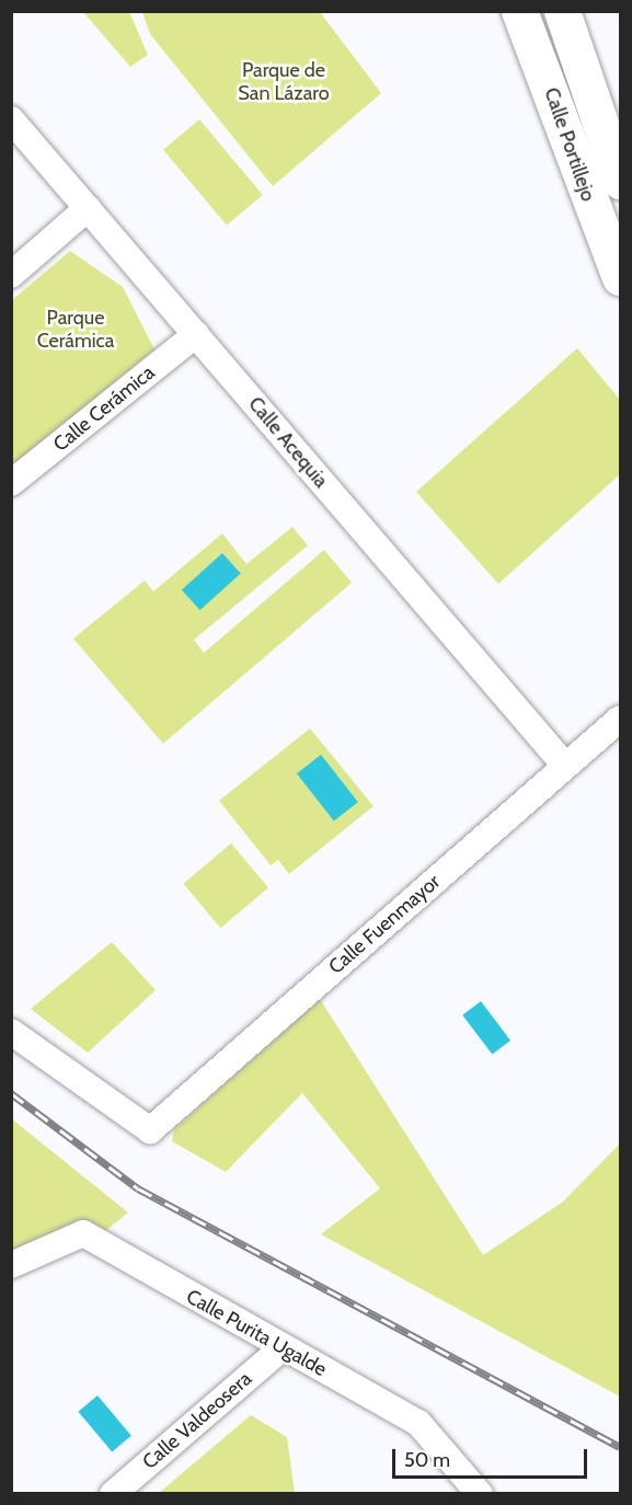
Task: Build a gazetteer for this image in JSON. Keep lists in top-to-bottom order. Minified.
{"streets":{"main road":["Calle Portillejo"],"street":["Calle Cerámica","Calle Acequia","Calle Fuenmayor","Calle Purita Ugalde","Calle Valdeosera"]},"crossings":[["Calle Cerámica","Calle Acequia"],["Calle Acequia","Calle Fuenmayor"],["Calle Purita Ugalde","Calle Valdeosera"]],"parks":["Parque de San Lázaro","Parque Cerámica"],"scale_bar":"50 m"}
